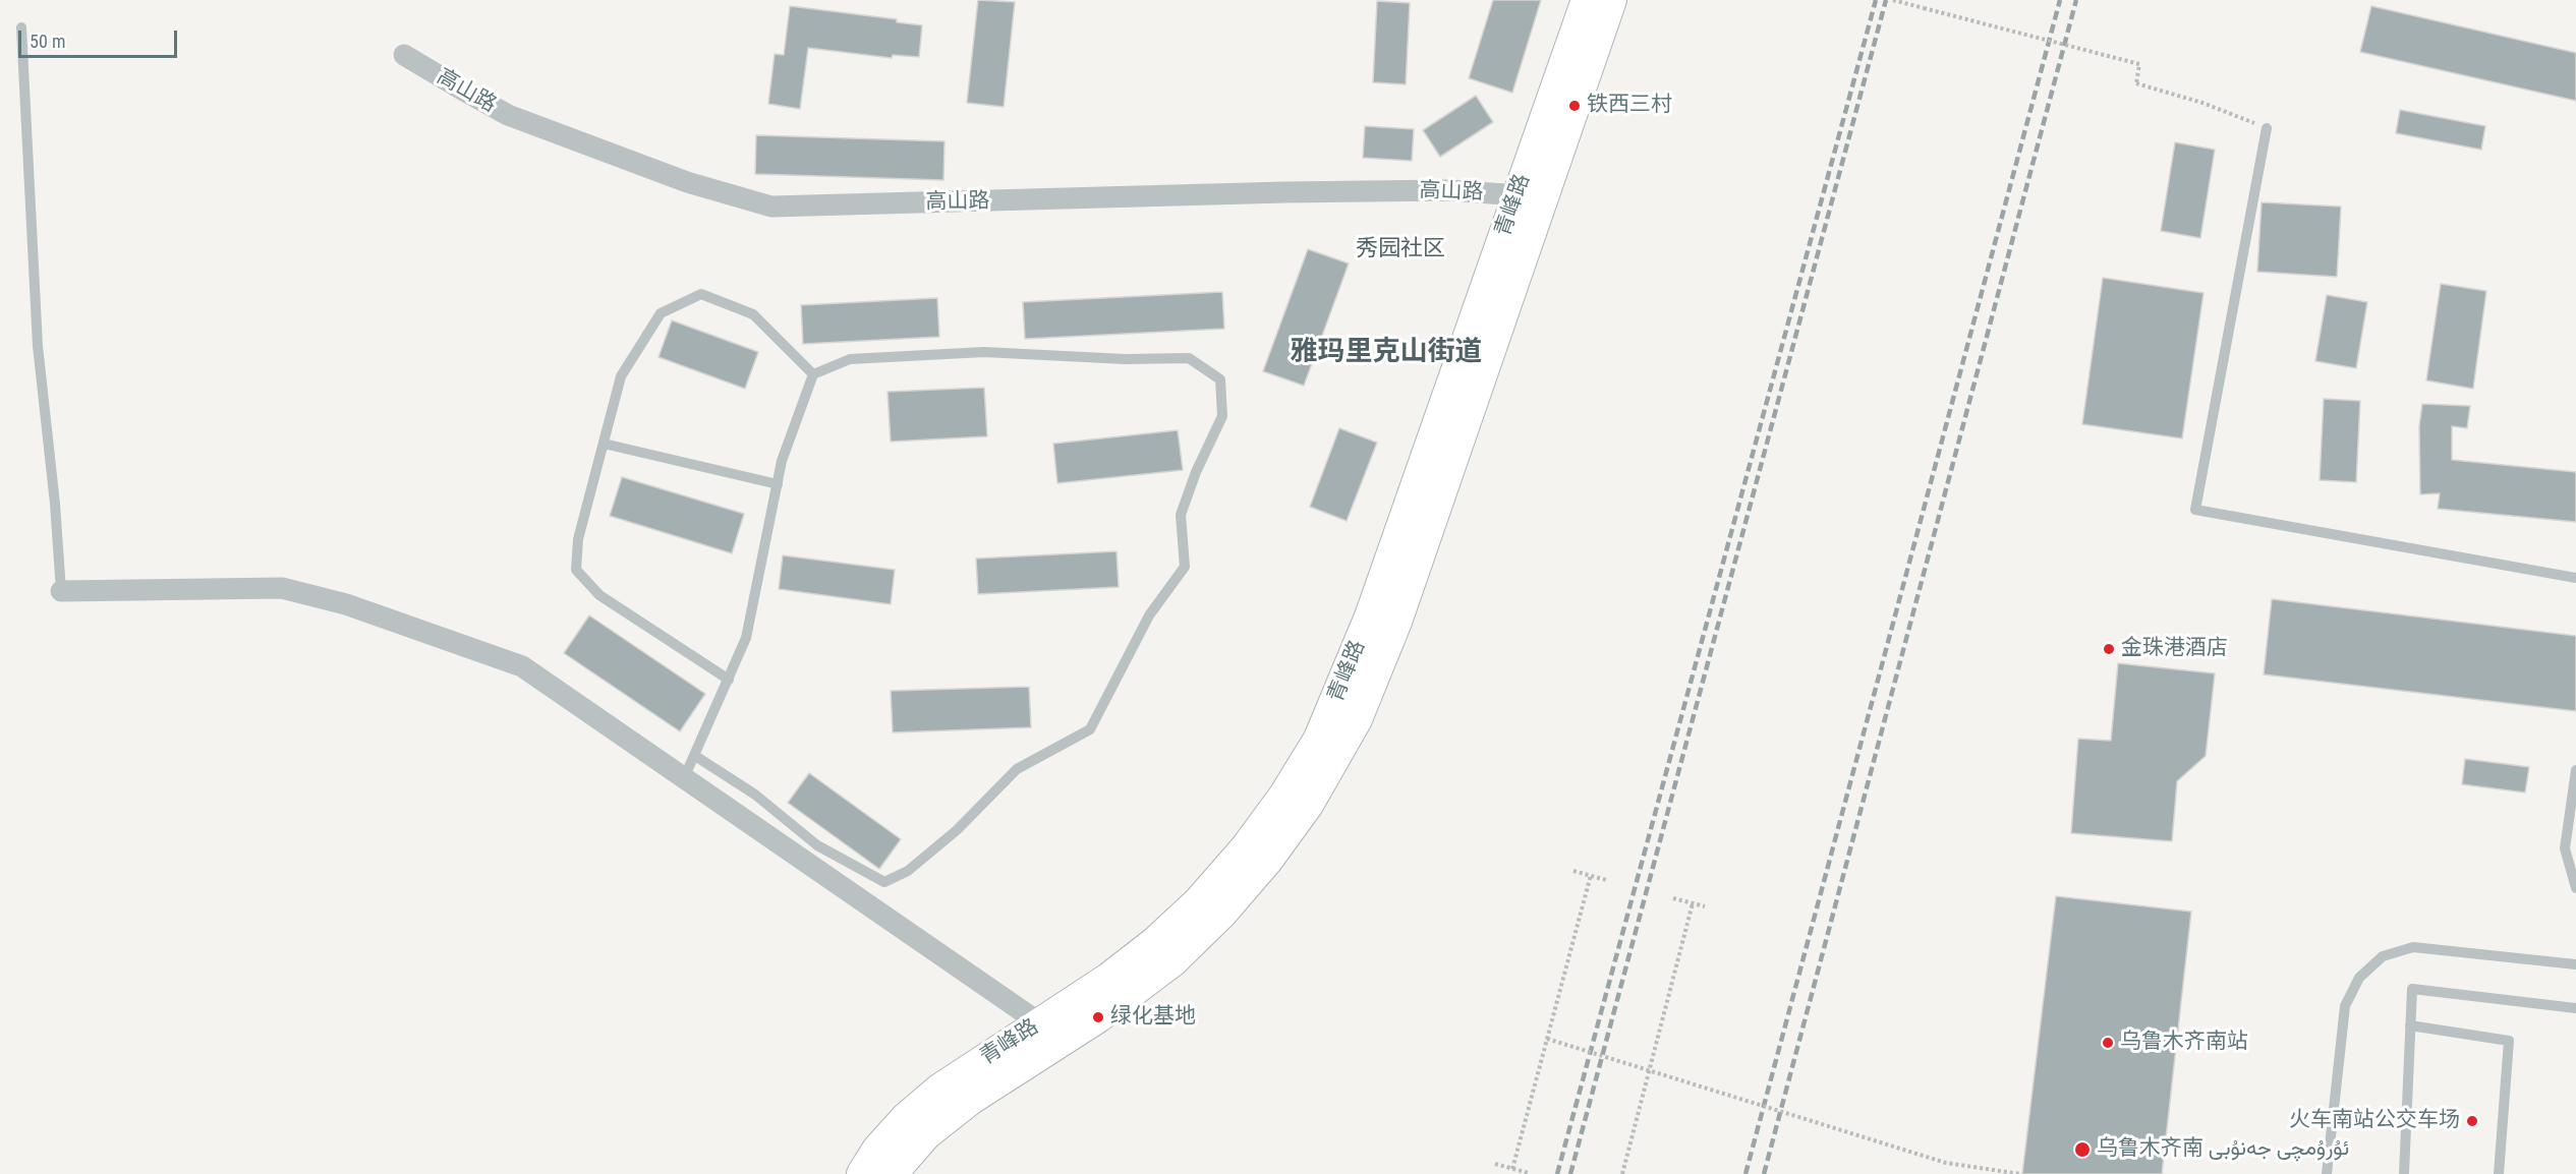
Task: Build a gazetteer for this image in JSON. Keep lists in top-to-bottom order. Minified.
{"streets":{"main road":["青峰路"],"street":["高山路"]},"crossings":[["高山路","青峰路"]],"districts":["秀园社区","雅玛里克山街道"],"places":["铁西三村","金珠港酒店","绿化基地","乌鲁木齐南站","火车南站公交车场","乌鲁木齐南 ئۇرۇمچى جەنۇبى"],"scale_bar":"50 m"}
